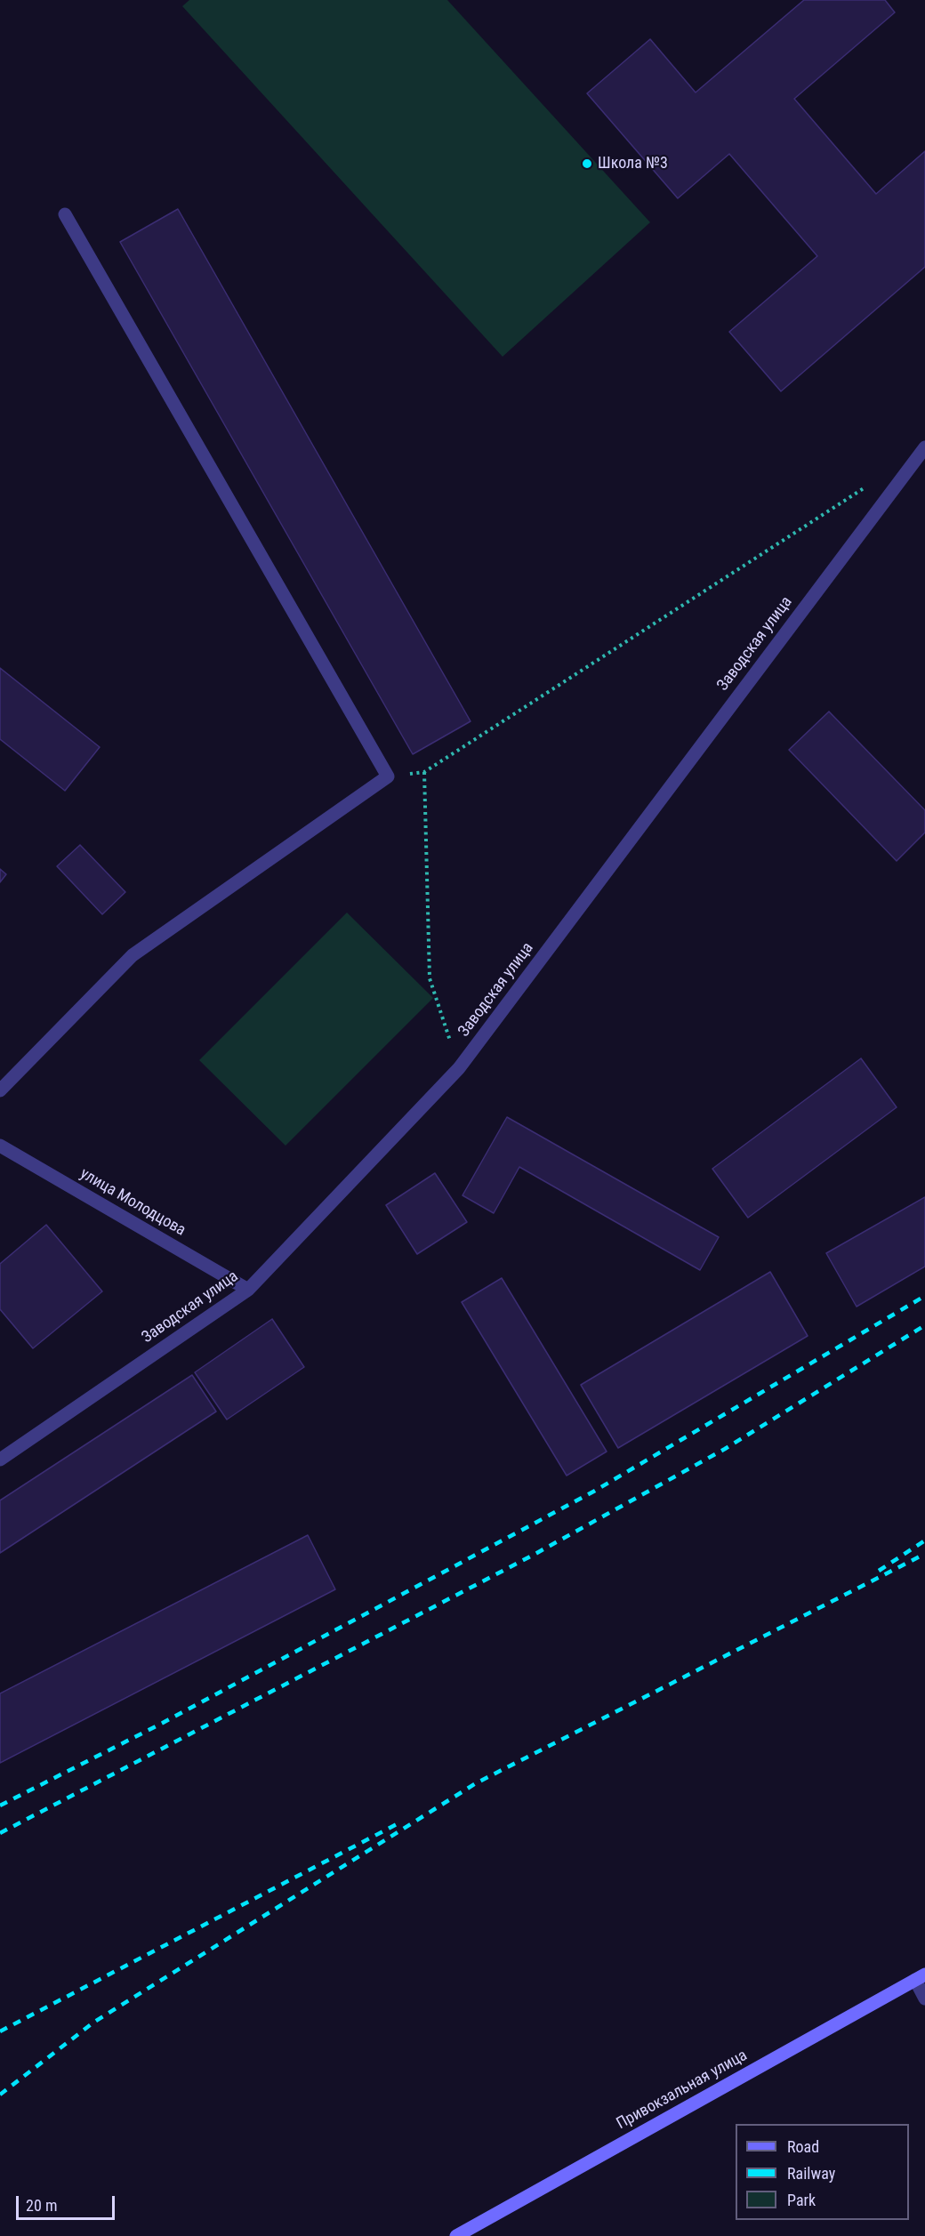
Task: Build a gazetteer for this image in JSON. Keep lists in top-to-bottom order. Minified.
{"streets":{"street":["Заводская улица","улица Молодцова","Привокзальная улица"]},"crossings":[["Заводская улица","улица Молодцова"]],"places":["Школа №3"],"legend":["Road","Railway","Park"],"scale_bar":"20 m"}
